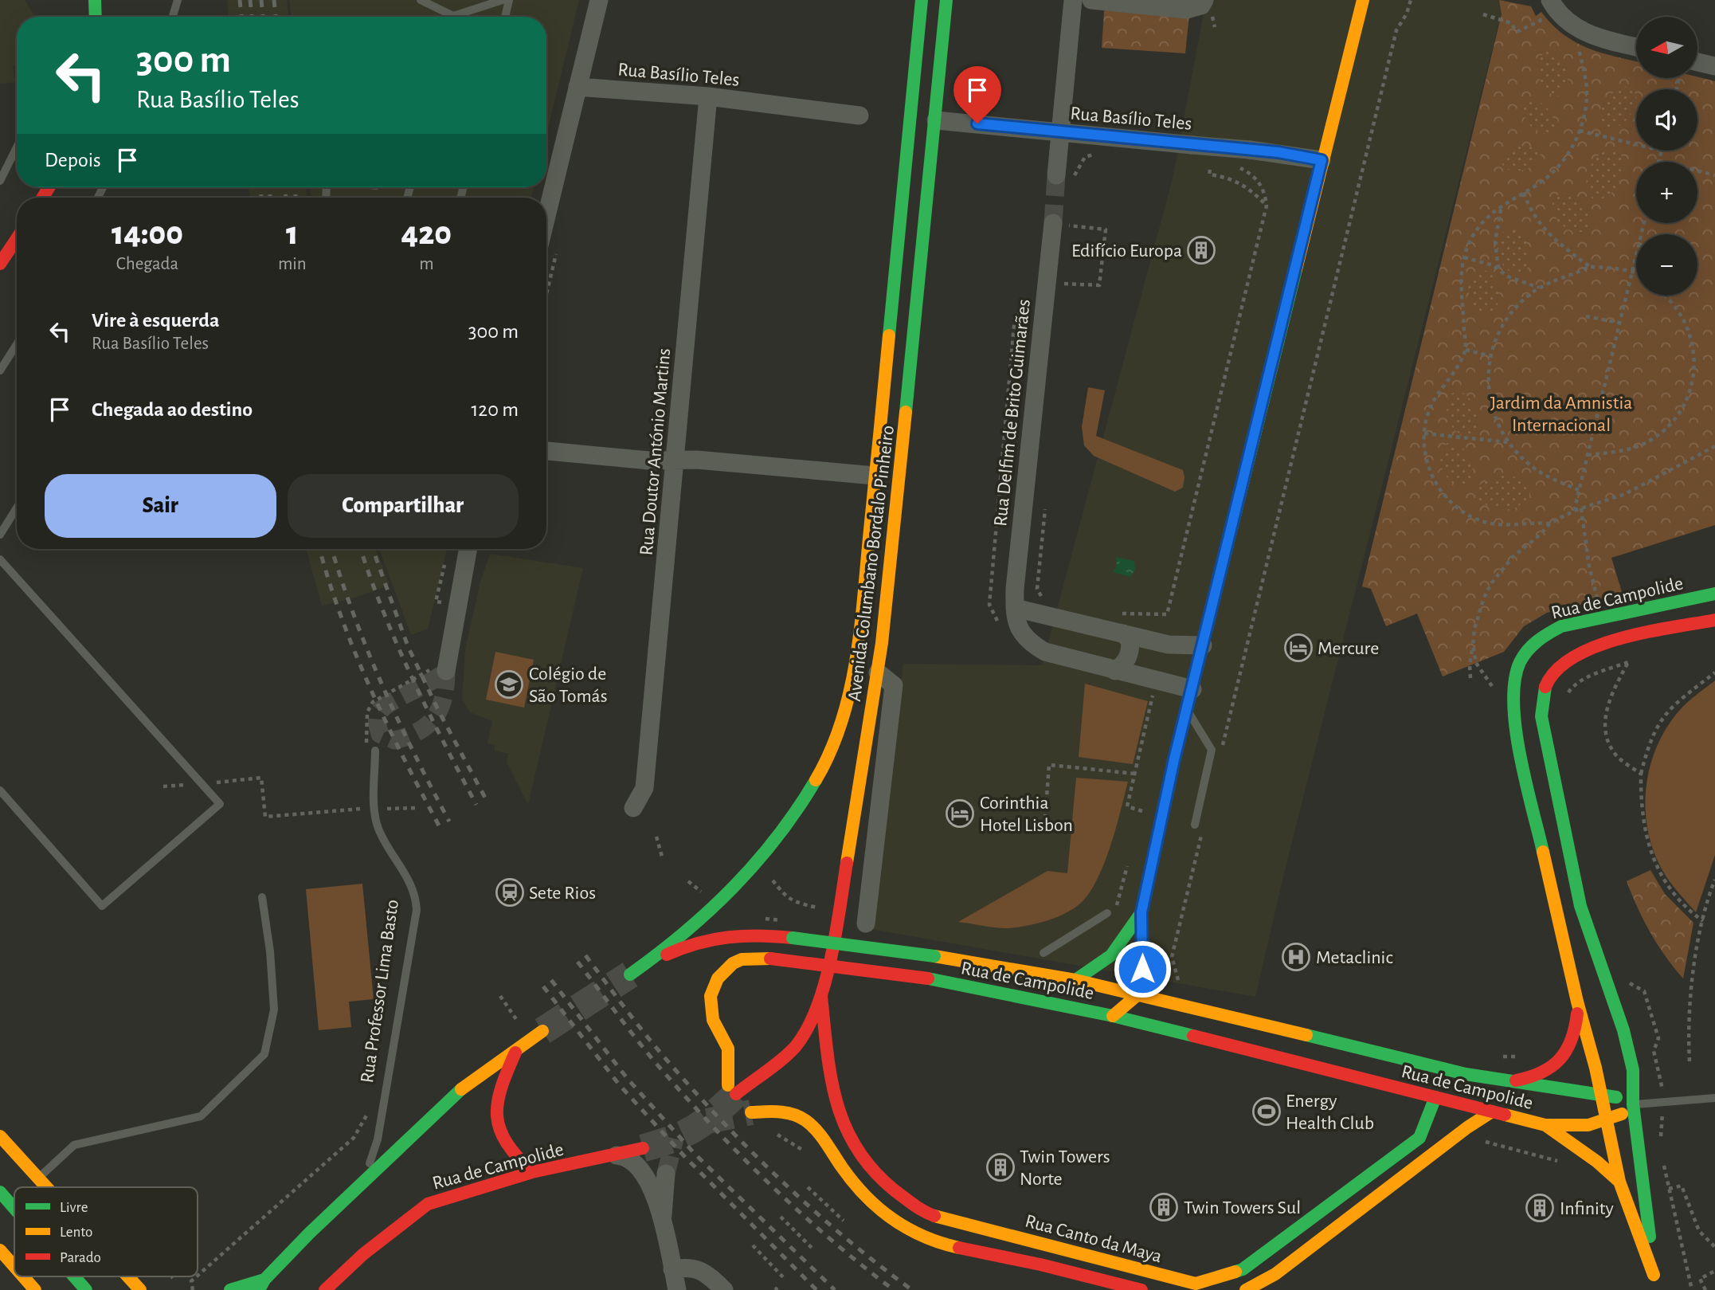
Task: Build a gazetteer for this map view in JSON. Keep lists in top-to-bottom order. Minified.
{"streets":{"main road":["Avenida Columbano Bordalo Pinheiro","Rua de Campolide","Rua Canto da Maya"],"street":["Rua Basílio Teles","Rua Delfim de Brito Guimarães","Rua Doutor António Martins"],"lane":["Rua Professor Lima Basto"]},"crossings":[["Rua Basílio Teles","Rua Doutor António Martins"],["Rua Basílio Teles","Avenida Columbano Bordalo Pinheiro"],["Avenida Columbano Bordalo Pinheiro","Rua de Campolide"],["Avenida Columbano Bordalo Pinheiro","Rua Canto da Maya"],["Rua de Campolide","Rua Canto da Maya"]],"parks":["Jardim da Amnistia Internacional"],"places":{"building":["Edifício Europa","Twin Towers Norte","Twin Towers Sul","Infinity"],"hotel":["Mercure","Corinthia Hotel Lisbon"],"school or university":["Colégio de São Tomás"],"station":["Sete Rios"],"hospital":["Metaclinic"],"sports":["Energy Health Club"]},"legend":["Livre","Lento","Parado"],"north":"left","page":{"map_buttons":["+","−"],"turn":["300 m","Rua Basílio Teles"],"then":"Depois","eta":["14:00","Chegada","1","min","420","m"],"list":[{"name":"Vire à esquerda","note":"Rua Basílio Teles","value":"300 m"},{"name":"Chegada ao destino","value":"120 m"}],"buttons":["Sair","Compartilhar"]}}
